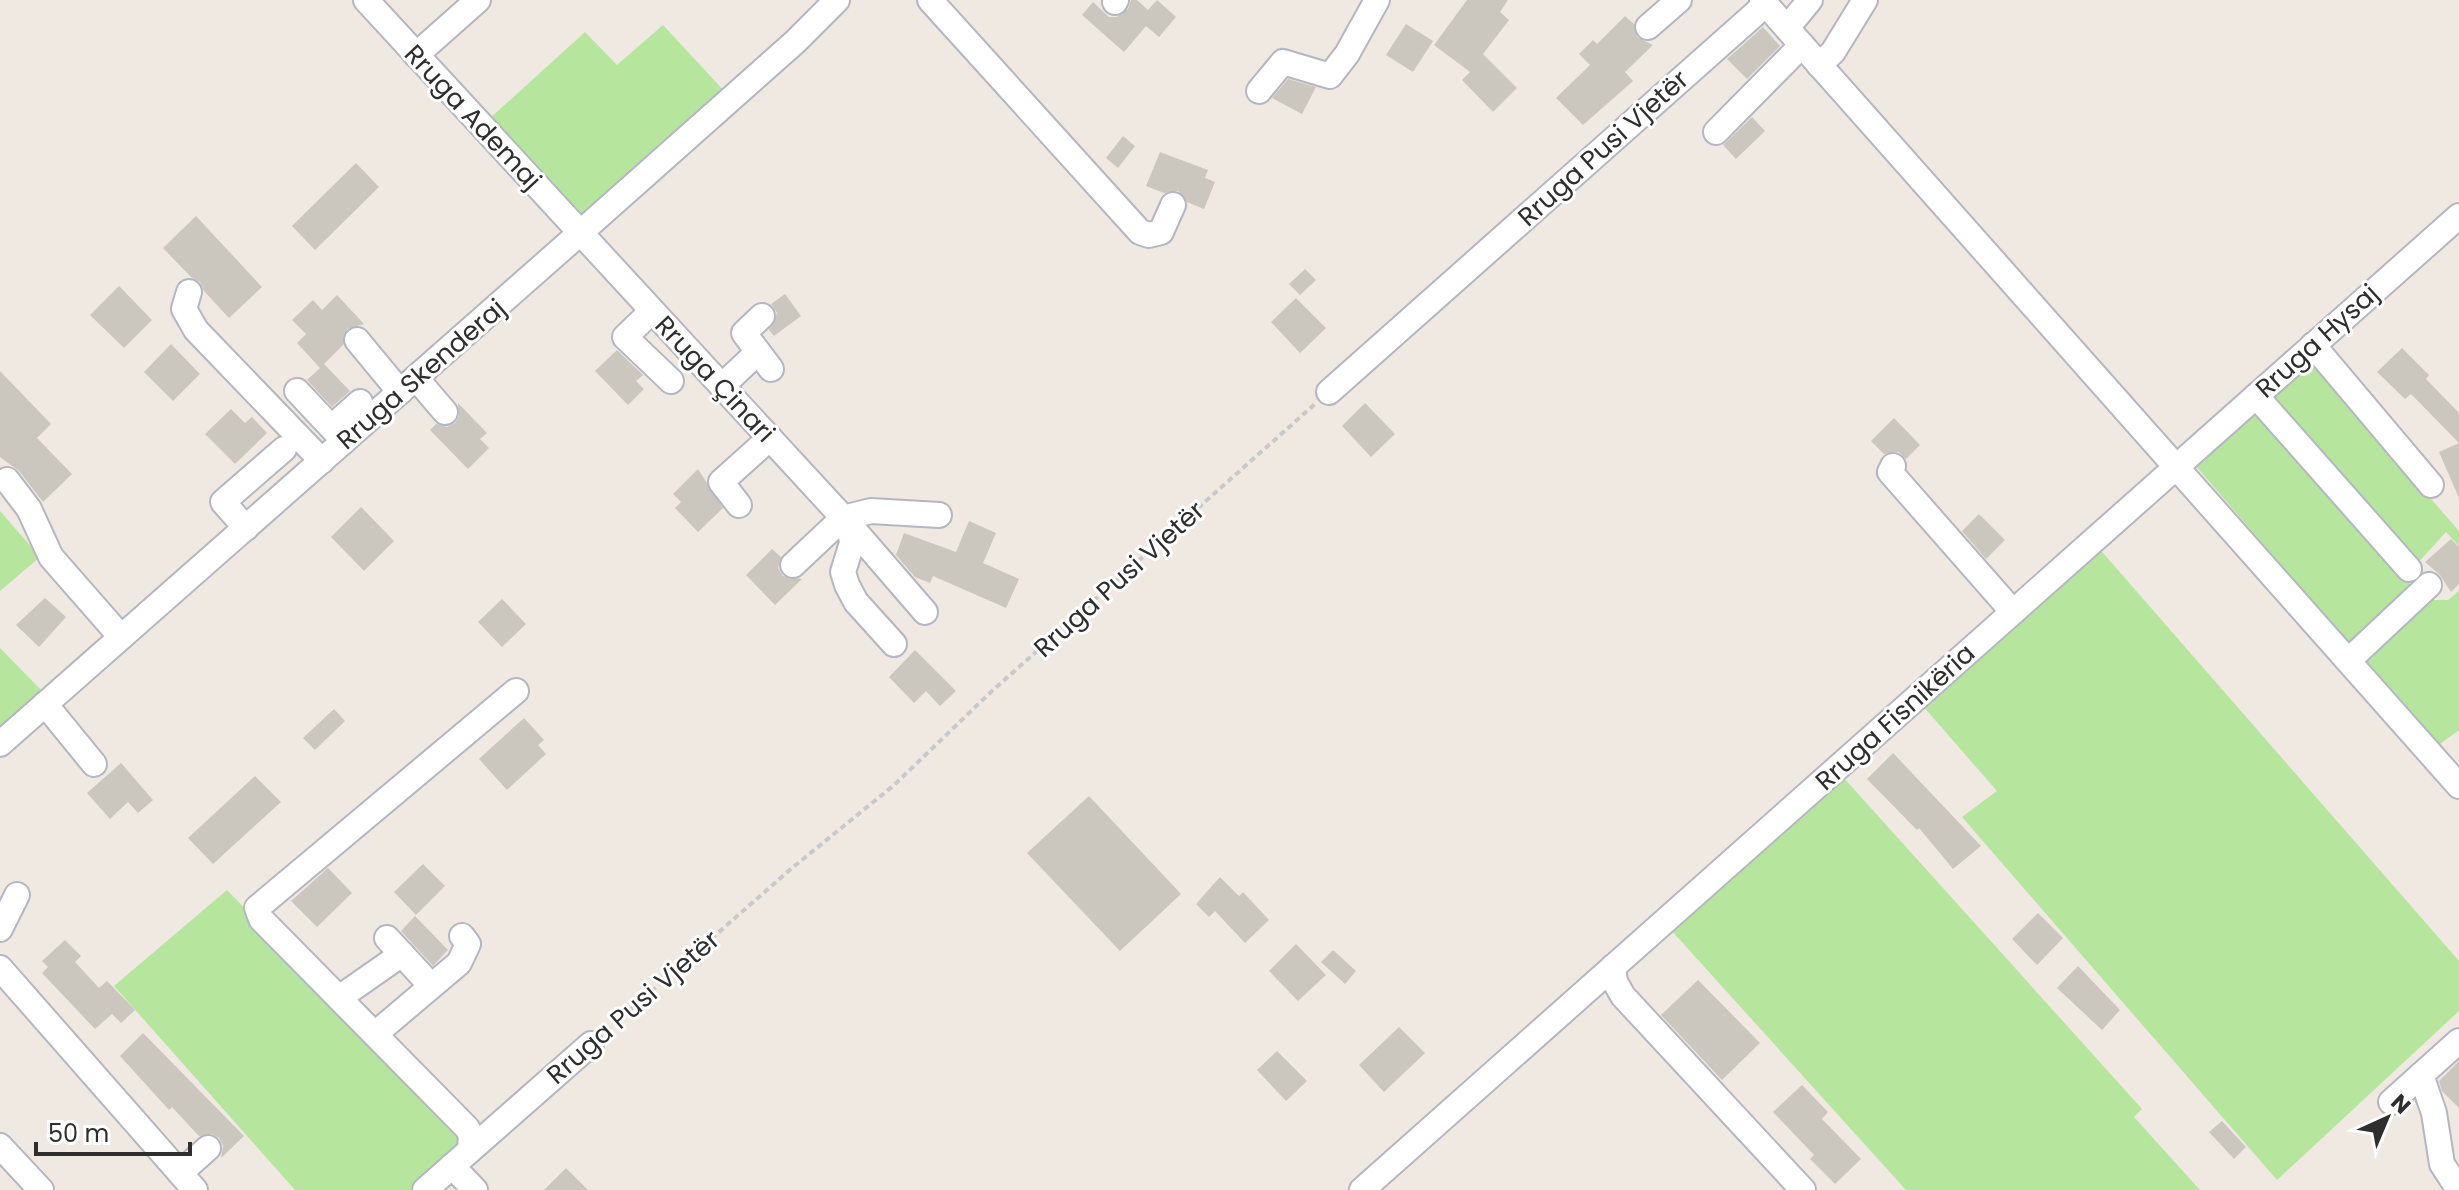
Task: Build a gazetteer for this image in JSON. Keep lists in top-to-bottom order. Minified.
{"streets":{"street":["Rruga Ademaj","Rruga Pusi Vjetër","Rruga Hysaj","Rruga Skenderaj","Rruga Çinari","Rruga Fisnikëria"]},"crossings":[["Rruga Ademaj","Rruga Skenderaj"],["Rruga Ademaj","Rruga Çinari"],["Rruga Hysaj","Rruga Fisnikëria"],["Rruga Skenderaj","Rruga Çinari"]],"scale_bar":"50 m","north":"top right"}
